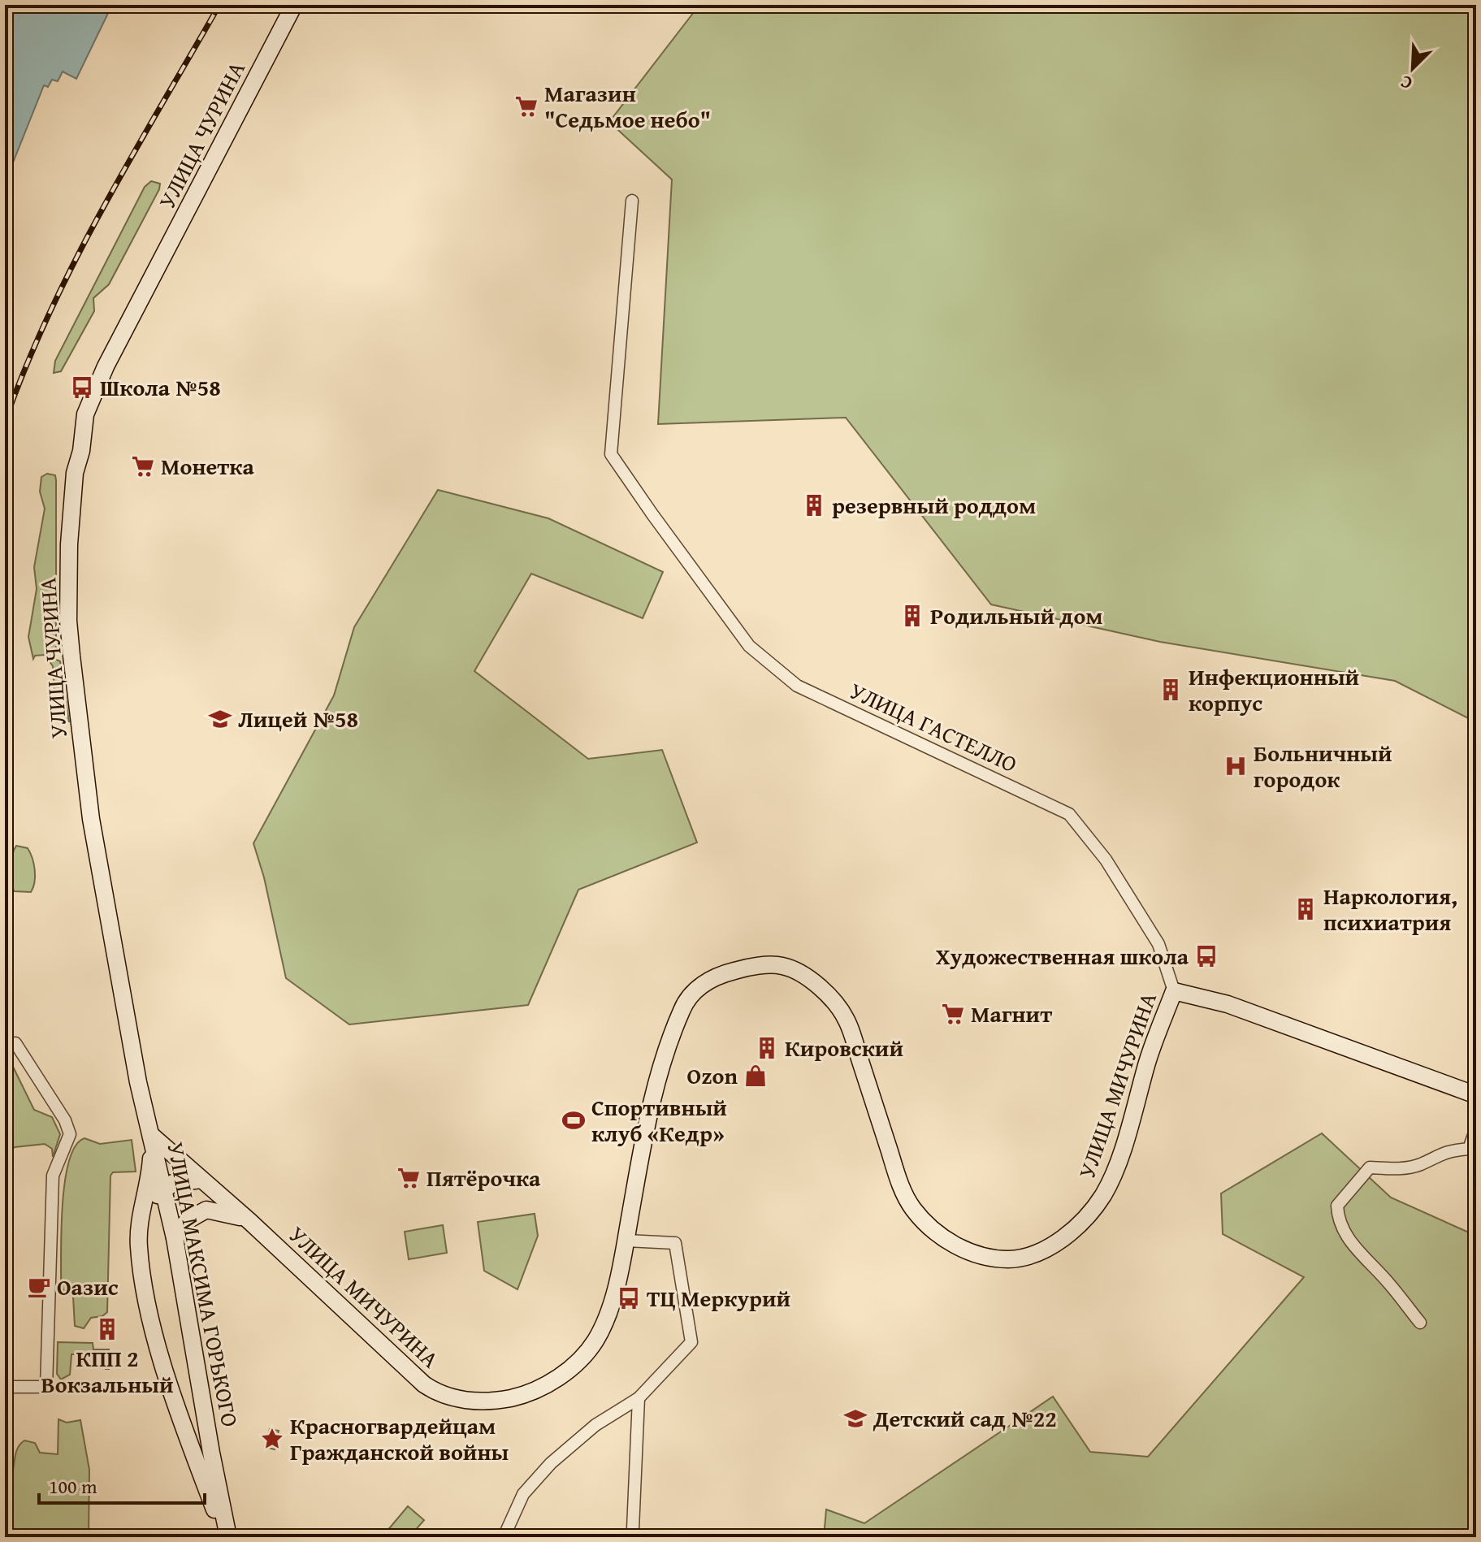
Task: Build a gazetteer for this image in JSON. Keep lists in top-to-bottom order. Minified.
{"streets":{"street":["УЛИЦА ЧУРИНА","УЛИЦА ГАСТЕЛЛО","УЛИЦА МИЧУРИНА","УЛИЦА МАКСИМА ГОРЬКОГО"]},"crossings":[["УЛИЦА ЧУРИНА","УЛИЦА МИЧУРИНА"],["УЛИЦА ЧУРИНА","УЛИЦА МАКСИМА ГОРЬКОГО"],["УЛИЦА ГАСТЕЛЛО","УЛИЦА МИЧУРИНА"],["УЛИЦА МИЧУРИНА","УЛИЦА МАКСИМА ГОРЬКОГО"]],"places":{"supermarket":["Магазин \"Седьмое небо\"","Монетка","Магнит","Пятёрочка"],"bus stop":["Школа №58","Художественная школа","ТЦ Меркурий"],"building":["резервный роддом","Родильный дом","Инфекционный корпус","Наркология, психиатрия","Кировский","КПП 2 Вокзальный"],"school or university":["Лицей №58","Детский сад №22"],"hospital":["Больничный городок"],"shop":["Ozon"],"sports":["Спортивный клуб «Кедр»"],"cafe":["Оазис"],"place":["Красногвардейцам Гражданской войны"]},"scale_bar":"100 m","north":"bottom left"}
